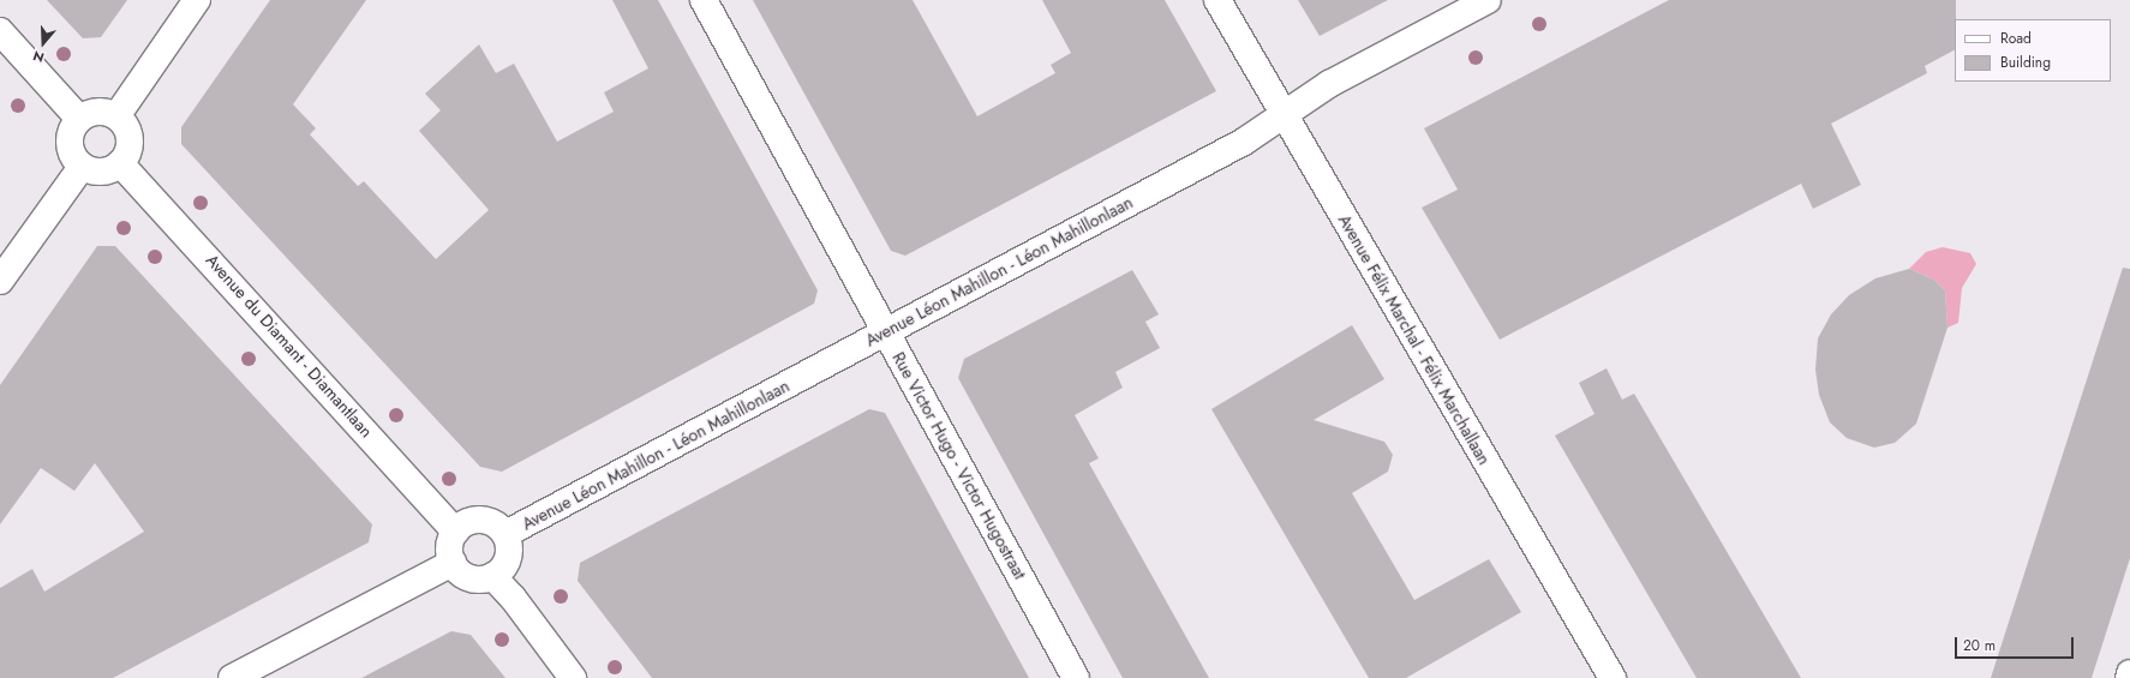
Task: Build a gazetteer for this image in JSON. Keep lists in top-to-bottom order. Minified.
{"streets":{"street":["Avenue Léon Mahillon - Léon Mahillonlaan","Avenue Félix Marchal - Félix Marchallaan","Avenue du Diamant - Diamantlaan","Rue Victor Hugo - Victor Hugostraat"]},"crossings":[["Avenue Léon Mahillon - Léon Mahillonlaan","Avenue Félix Marchal - Félix Marchallaan"],["Avenue Léon Mahillon - Léon Mahillonlaan","Avenue du Diamant - Diamantlaan"],["Avenue Léon Mahillon - Léon Mahillonlaan","Rue Victor Hugo - Victor Hugostraat"]],"legend":["Road","Building"],"scale_bar":"20 m","north":"bottom"}
